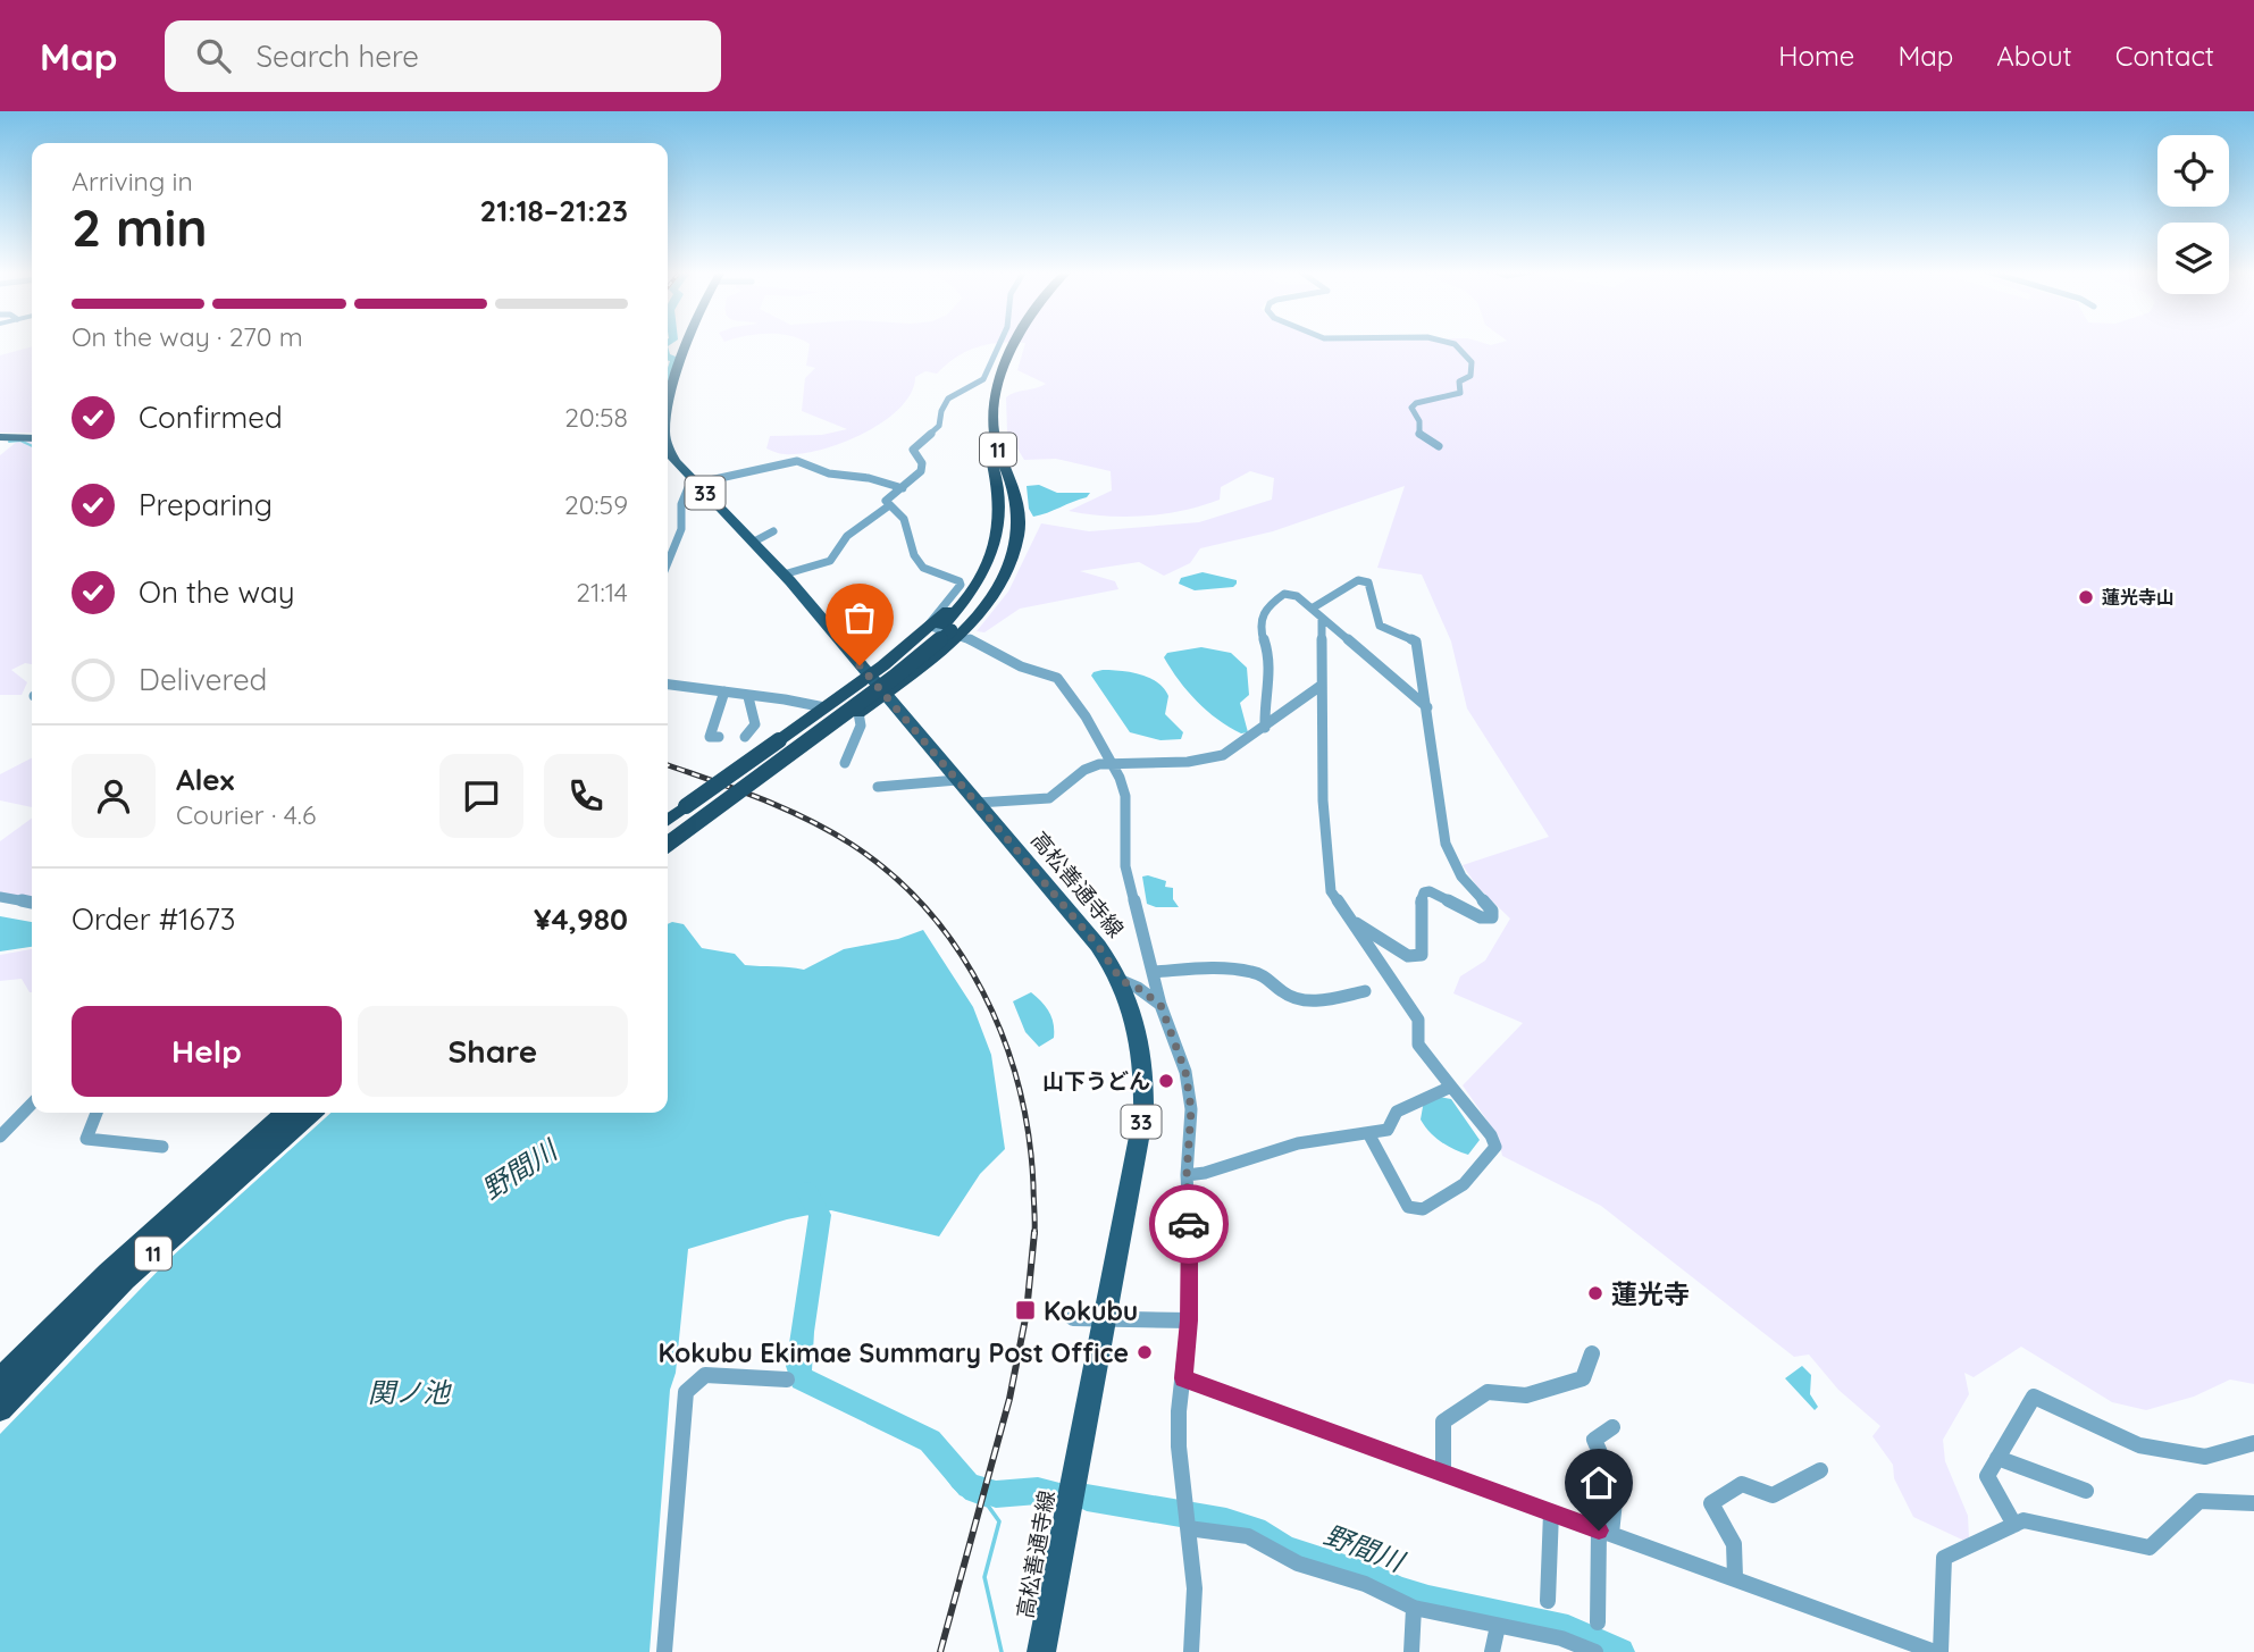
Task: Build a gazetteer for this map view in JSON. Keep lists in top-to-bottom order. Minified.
{"streets":{"highway":["11"],"main road":["33","高松善通寺線"]},"crossings":[["11","高松善通寺線"]],"water":["野間川","関ノ池"],"places":{"other":["蓮光寺山","山下うどん","蓮光寺","Kokubu Ekimae Summary Post Office"],"transit":["Kokubu"]},"page":{"header":"Map","search":"Search here","nav":["Home","Map","About","Contact"],"heading":["2 min","Arriving in","21:18–21:23"],"panel":["Alex","Courier · 4.6","Order #1673","¥4,980"],"bar":"On the way · 270 m","list":[["Confirmed","20:58"],["Preparing","20:59"],["On the way","21:14"],"Delivered"],"buttons":["Help","Share"]}}
